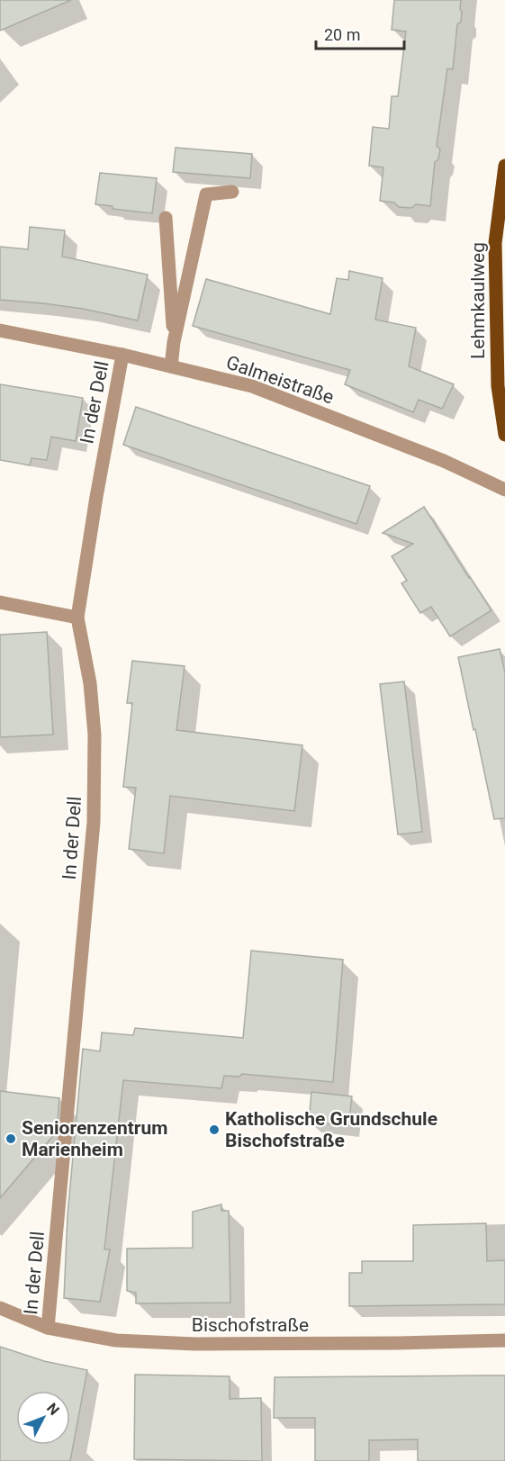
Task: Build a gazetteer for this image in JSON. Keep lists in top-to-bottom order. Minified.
{"streets":{"main road":["Lehmkaulweg"],"street":["Galmeistraße","In der Dell","Bischofstraße"]},"crossings":[["Galmeistraße","In der Dell"],["In der Dell","Bischofstraße"]],"places":["Katholische Grundschule Bischofstraße","Seniorenzentrum Marienheim"],"scale_bar":"20 m","north":"top right"}
